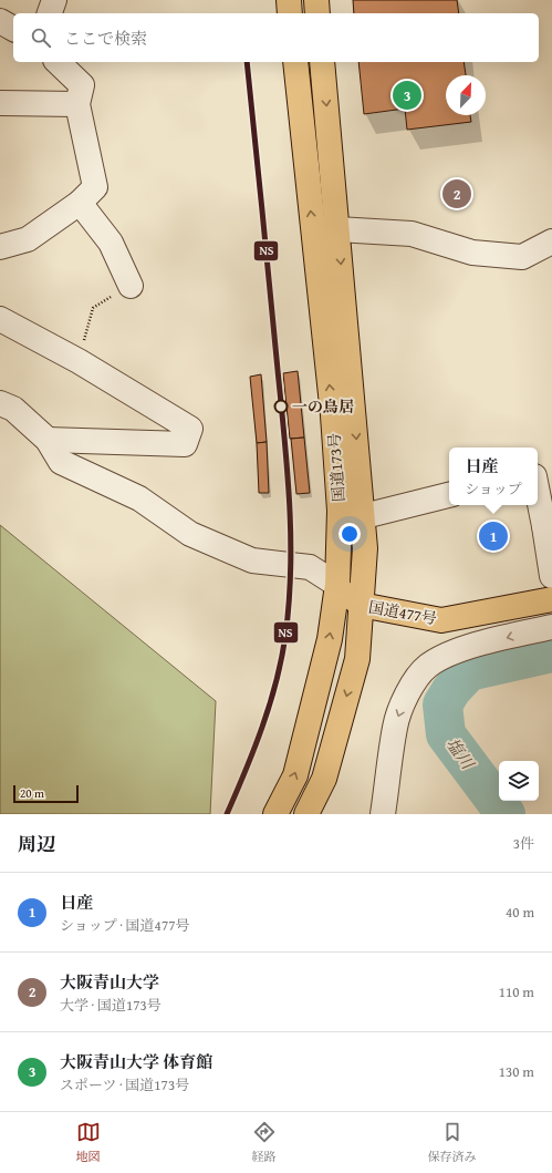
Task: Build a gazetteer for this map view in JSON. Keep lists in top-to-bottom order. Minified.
{"streets":{"highway":["国道173号","国道477号"]},"crossings":[["国道173号","国道477号"]],"water":["塩川"],"places":["一の鳥居"],"lines":["transit line NS"],"scale_bar":"20 m","north":"top right","page":{"search":"ここで検索","pins":["3","2","1"],"popup":["日産","ショップ"],"scale":"20 m","heading":["周辺","3件"],"list":[{"mark":"1","name":"日産","note":"ショップ · 国道477号","value":"40 m"},{"mark":"2","name":"大阪青山大学","note":"大学 · 国道173号","value":"110 m"},{"mark":"3","name":"大阪青山大学 体育館","note":"スポーツ · 国道173号","value":"130 m"}],"nav":["地図","経路","保存済み"]}}
